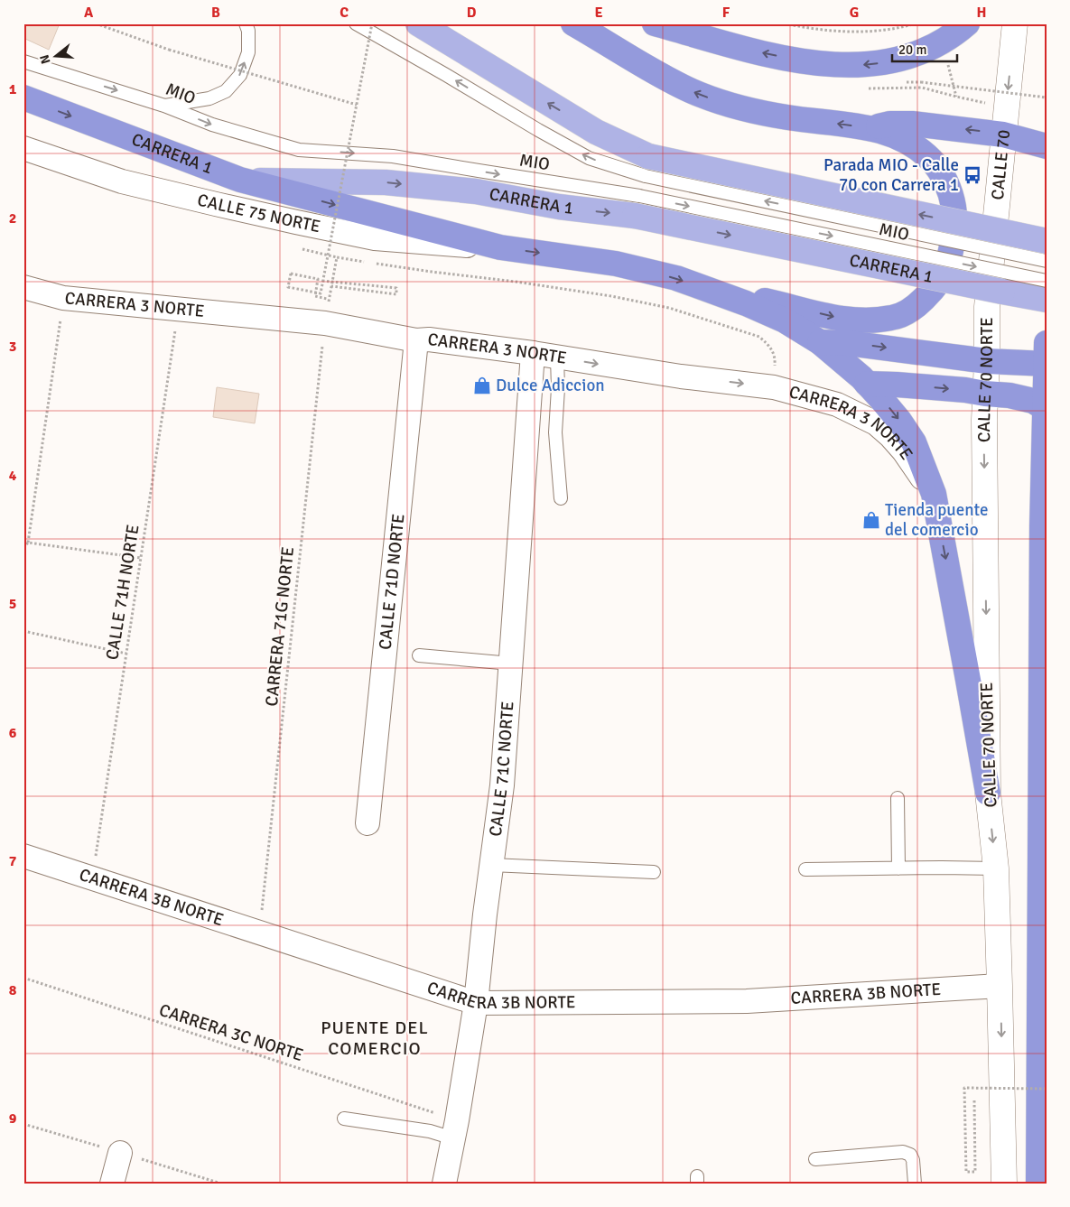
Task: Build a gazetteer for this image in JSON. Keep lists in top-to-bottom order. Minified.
{"streets":{"highway":["CARRERA 1"],"street":["CALLE 70","CALLE 75 NORTE","CARRERA 3 NORTE","CALLE 70 NORTE","CALLE 71D NORTE","CALLE 71C NORTE","CARRERA 3B NORTE"],"lane":["MIO"],"path":["CALLE 71H NORTE","CARRERA 71G NORTE","CARRERA 3C NORTE"]},"crossings":[["MIO","CARRERA 1"],["CALLE 70","CALLE 70 NORTE"],["CARRERA 3 NORTE","CALLE 71D NORTE"],["CARRERA 3 NORTE","CALLE 71H NORTE"],["CARRERA 3 NORTE","CARRERA 71G NORTE"],["CARRERA 3 NORTE","CALLE 71C NORTE"],["CALLE 70 NORTE","CARRERA 3B NORTE"],["CALLE 71H NORTE","CARRERA 3B NORTE"],["CARRERA 71G NORTE","CARRERA 3B NORTE"],["CALLE 71C NORTE","CARRERA 3B NORTE"],["CALLE 71C NORTE","CARRERA 3C NORTE"]],"one_way":["CALLE 70","CARRERA 3 NORTE","CALLE 70 NORTE"],"districts":["PUENTE DEL COMERCIO"],"places":{"bus stop":["Parada MIO - Calle 70 con Carrera 1"],"shop":["Dulce Adiccion","Tienda puente del comercio"]},"scale_bar":"20 m","north":"left","grid":{"columns":["A","B","C","D","E","F","G","H"],"rows":["1","2","3","4","5","6","7","8","9"]}}
